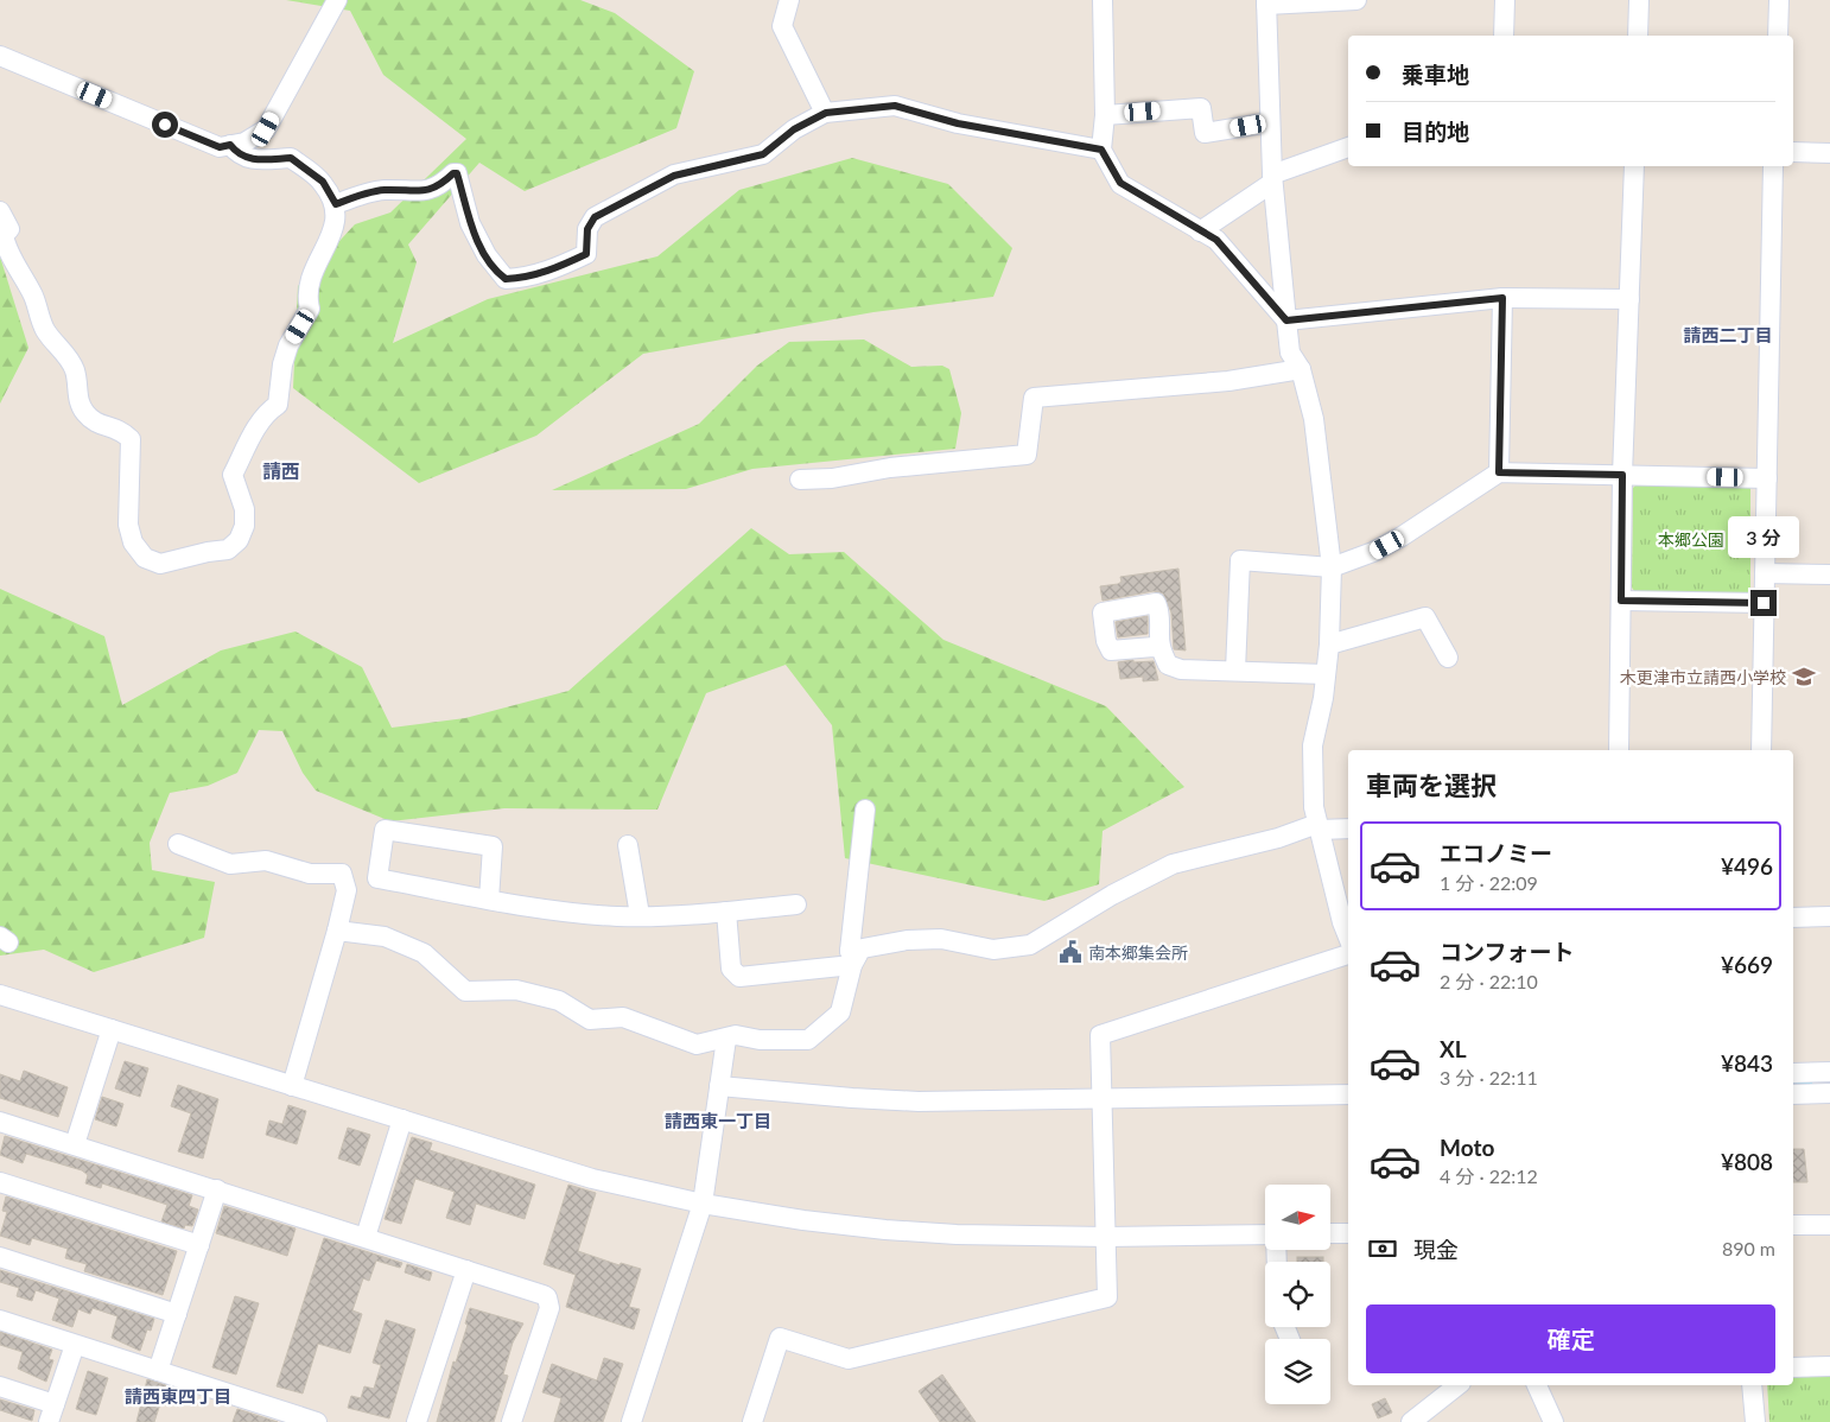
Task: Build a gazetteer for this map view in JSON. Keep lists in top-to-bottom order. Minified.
{"districts":["請西二丁目","請西","請西東一丁目","請西東四丁目"],"parks":["本郷公園"],"places":{"school or university":["木更津市立請西小学校"],"public building":["南本郷集会所"]},"north":"right","page":{"banner":["乗車地","目的地"],"bubble":"3 分","heading":"車両を選択","list":[{"name":"エコノミー","note":"1 分 · 22:09","value":"¥496"},{"name":"コンフォート","note":"2 分 · 22:10","value":"¥669"},{"name":"XL","note":"3 分 · 22:11","value":"¥843"},{"name":"Moto","note":"4 分 · 22:12","value":"¥808"}],"pay":["現金","890 m"],"buttons":"確定"}}
